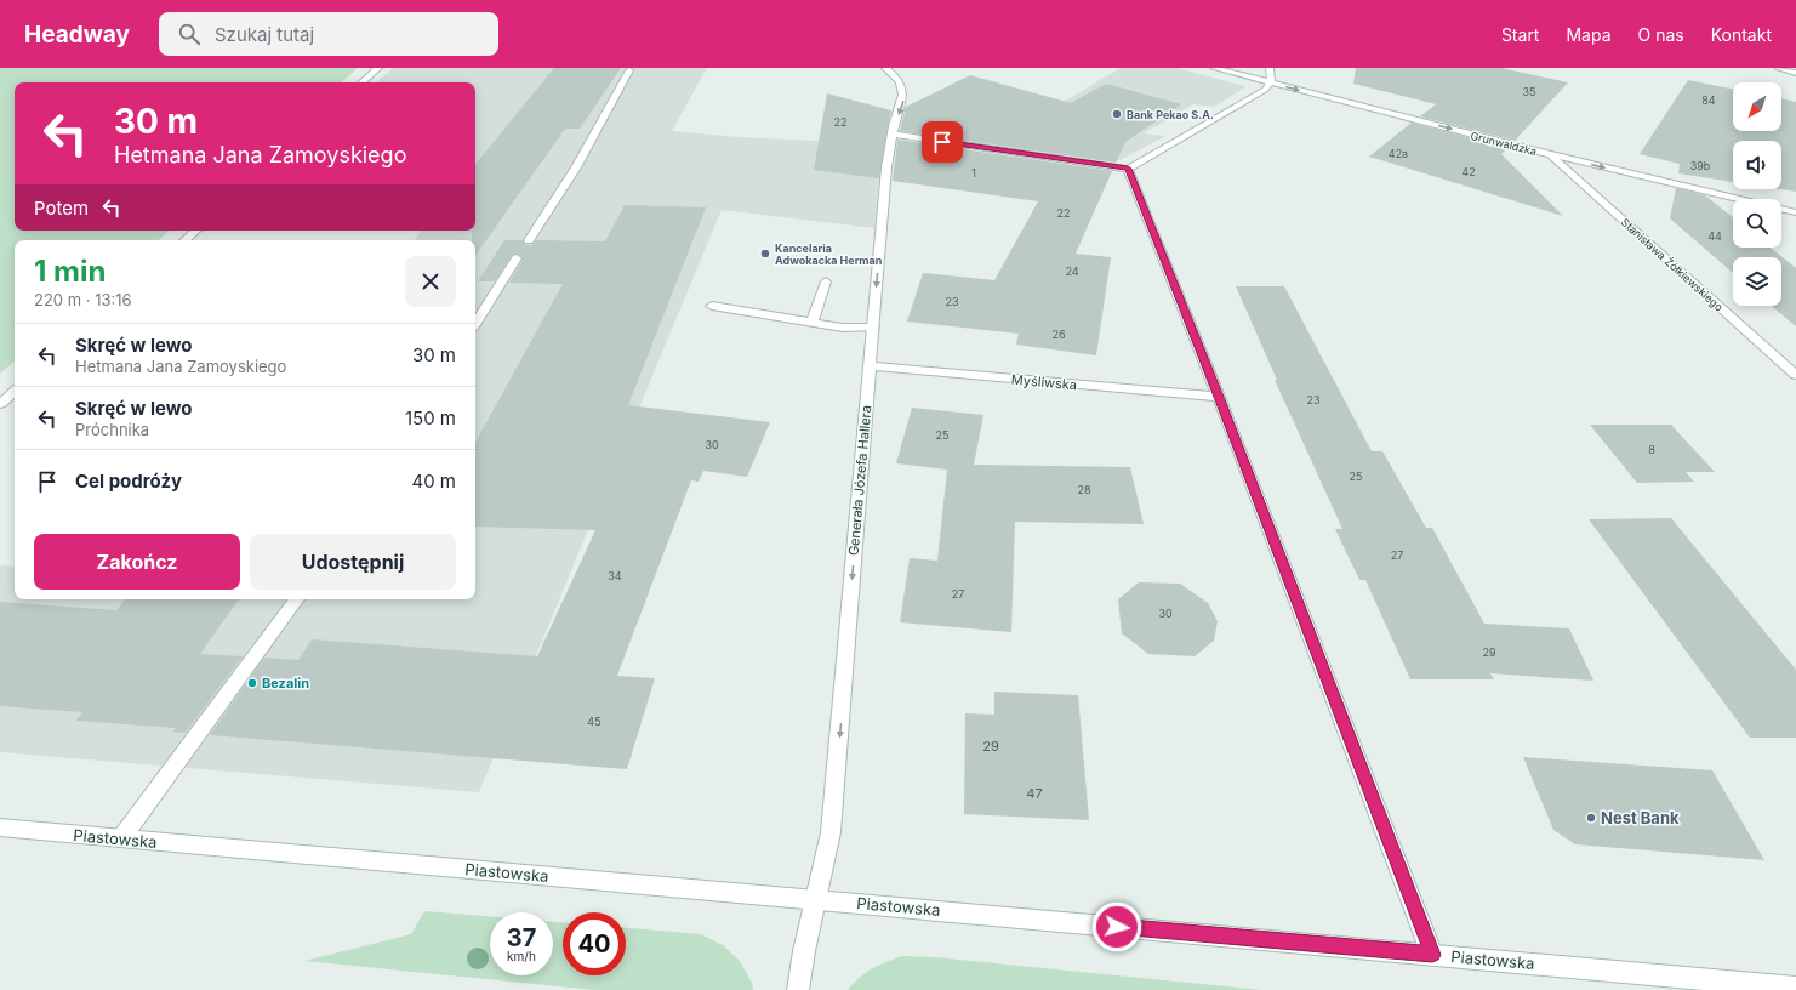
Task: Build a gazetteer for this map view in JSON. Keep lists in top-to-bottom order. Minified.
{"streets":{"street":["Grunwaldzka","Stanisława Żółkiewskiego","Myśliwska","Generała Józefa Hallera","Piastowska"]},"crossings":[["Grunwaldzka","Stanisława Żółkiewskiego"],["Myśliwska","Generała Józefa Hallera"],["Generała Józefa Hallera","Piastowska"]],"one_way":["Grunwaldzka","Generała Józefa Hallera"],"places":["Bank Pekao S.A.","Kancelaria Adwokacka Herman","Bezalin","Nest Bank"],"house_numbers":["35","84","22","42a","39b","42","1","22","44","24","23","26","23","25","30","8","25","28","27","34","27","30","29","45","29","47"],"north":"bottom left","page":{"header":"Headway","search":"Szukaj tutaj","nav":["Start","Mapa","O nas","Kontakt"],"turn":["30 m","Hetmana Jana Zamoyskiego"],"then":"Potem","heading":["1 min","220 m · 13:16"],"list":[{"name":"Skręć w lewo","note":"Hetmana Jana Zamoyskiego","value":"30 m"},{"name":"Skręć w lewo","note":"Próchnika","value":"150 m"},{"name":"Cel podróży","value":"40 m"}],"buttons":["Zakończ","Udostępnij"],"speed":"37 km/h","limit":"40"}}
